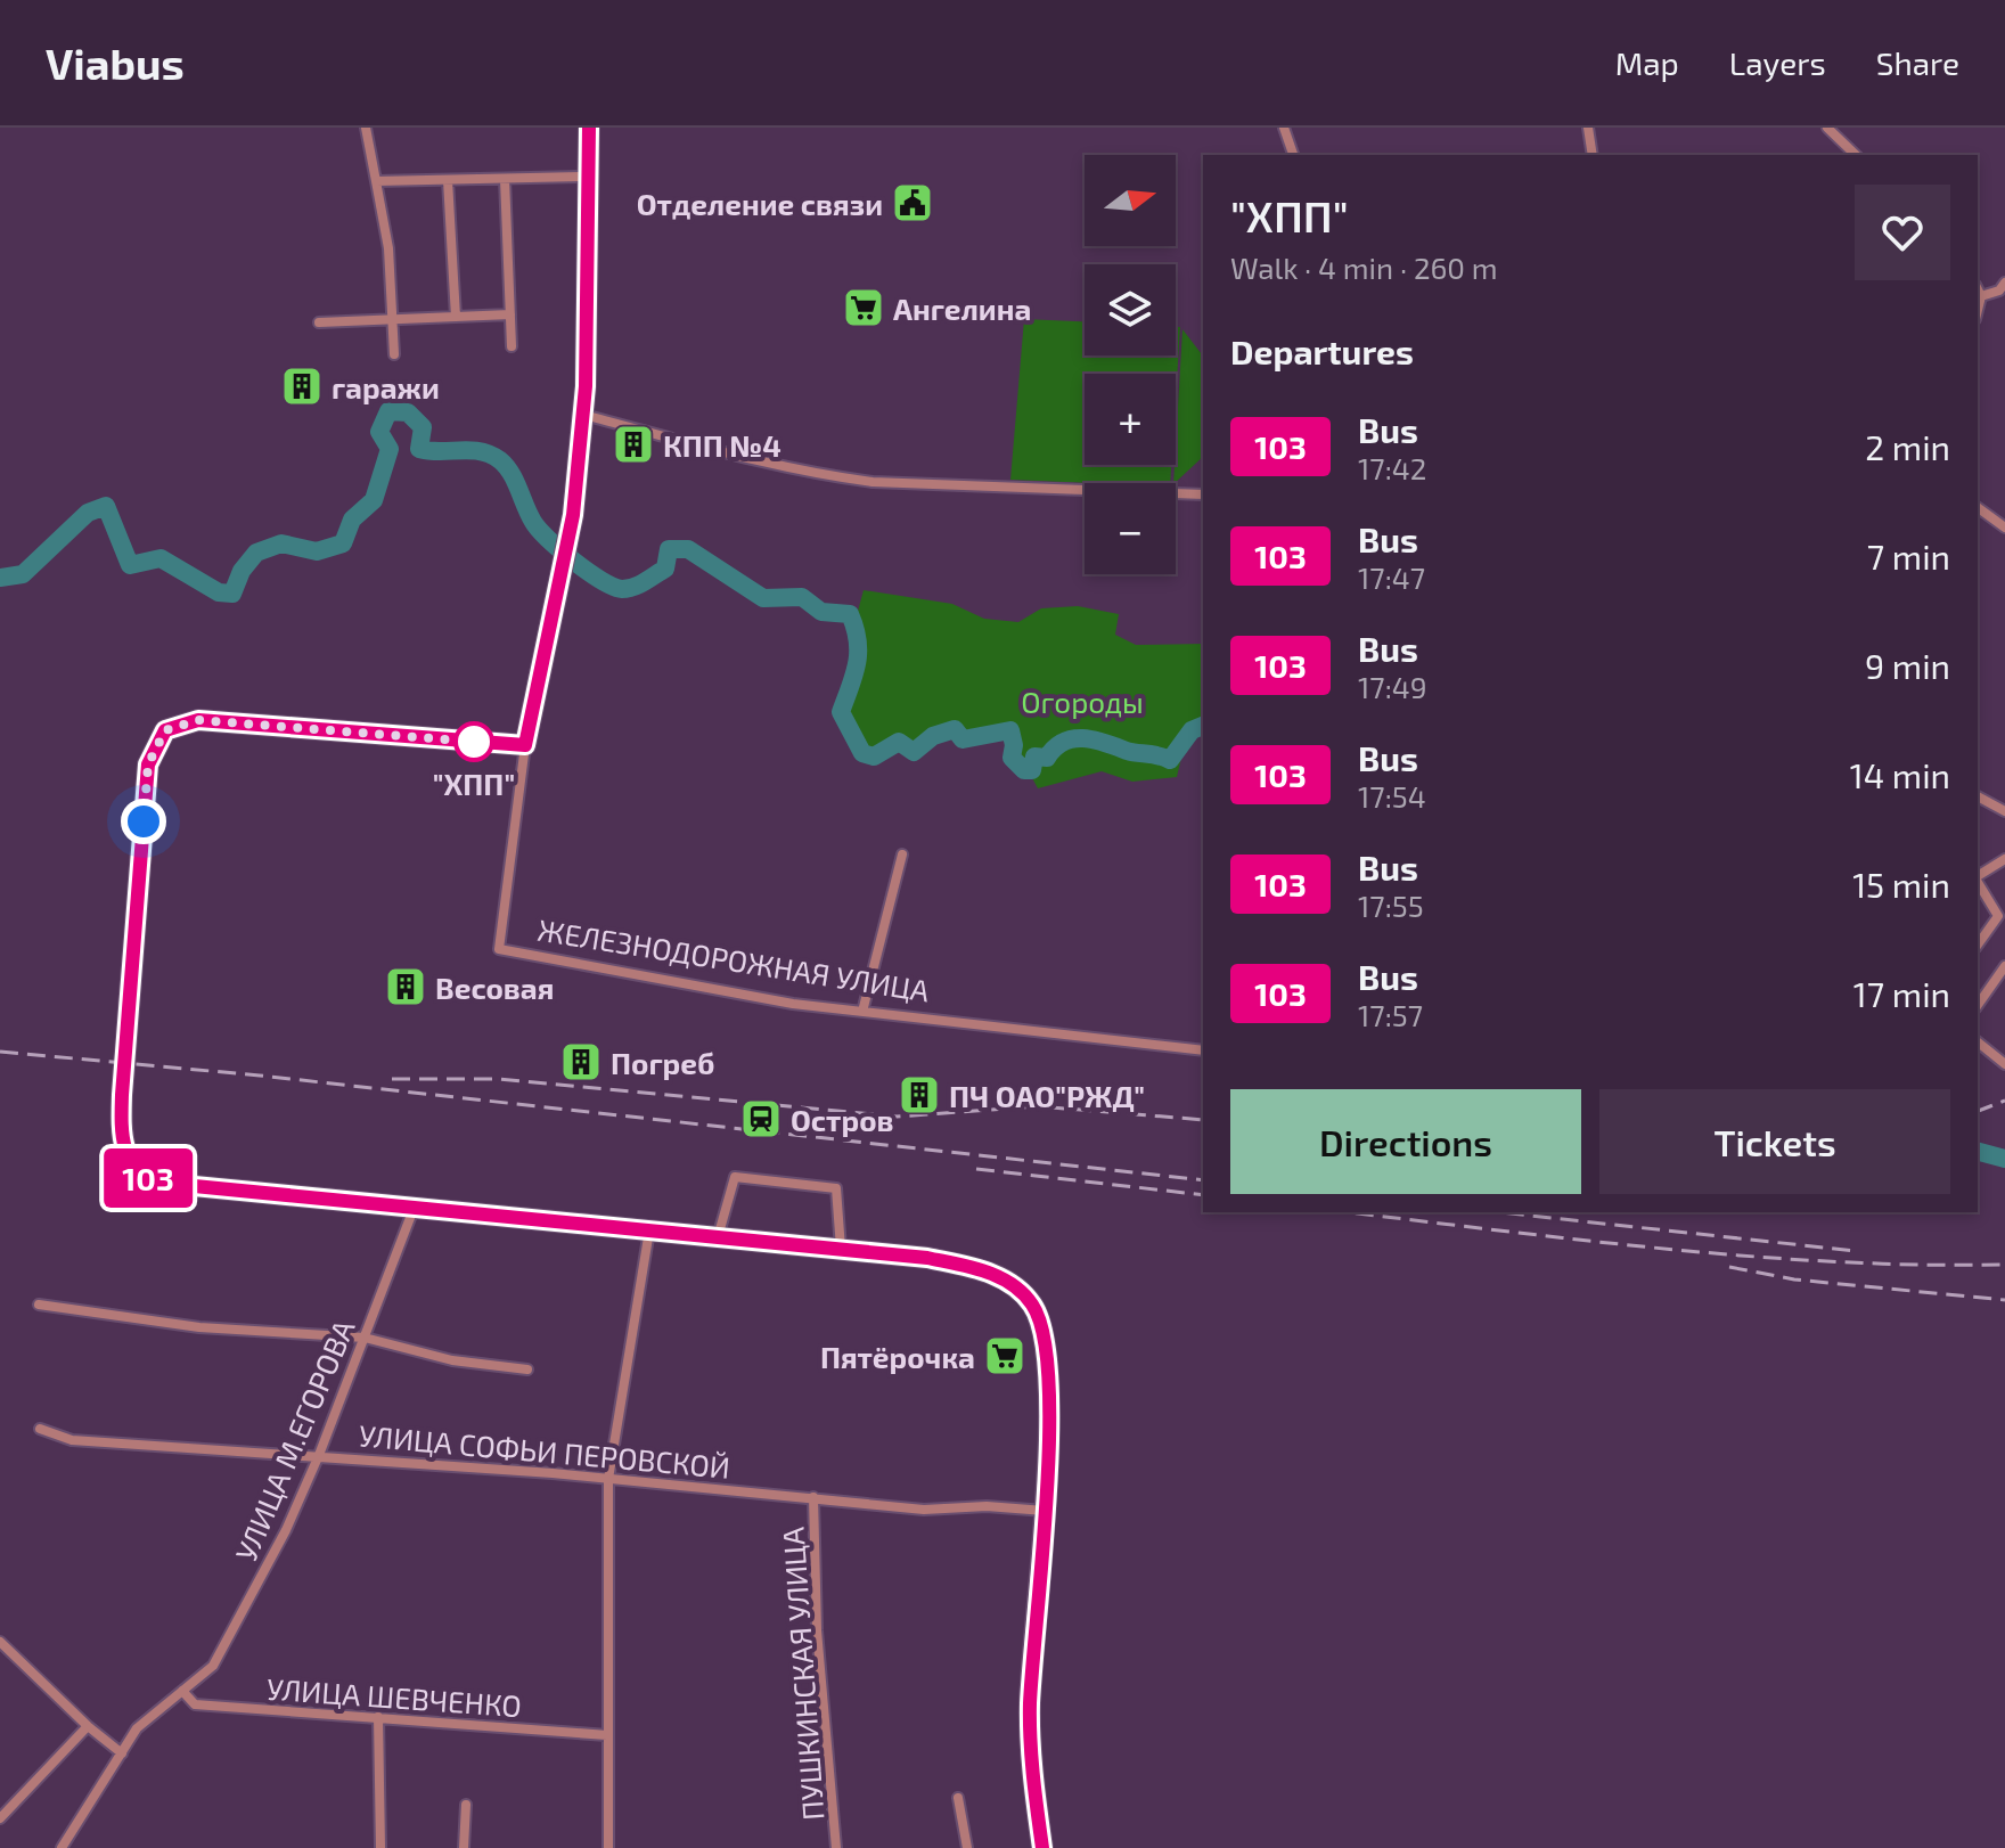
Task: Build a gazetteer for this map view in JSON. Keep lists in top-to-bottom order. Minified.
{"streets":{"street":["ЖЕЛЕЗНОДОРОЖНАЯ УЛИЦА","УЛИЦА М.ЕГОРОВА","УЛИЦА СОФЬИ ПЕРОВСКОЙ","ПУШКИНСКАЯ УЛИЦА","УЛИЦА ШЕВЧЕНКО"]},"crossings":[["УЛИЦА М.ЕГОРОВА","УЛИЦА СОФЬИ ПЕРОВСКОЙ"],["УЛИЦА М.ЕГОРОВА","УЛИЦА ШЕВЧЕНКО"],["УЛИЦА СОФЬИ ПЕРОВСКОЙ","ПУШКИНСКАЯ УЛИЦА"]],"parks":["Огороды"],"places":{"public building":["Отделение связи"],"supermarket":["Ангелина","Пятёрочка"],"building":["гаражи","КПП №4","Весовая","Погреб","ПЧ ОАО\"РЖД\""],"other":["\"ХПП\""],"station":["Остров"]},"lines":["bus line 103"],"north":"right","page":{"header":"Viabus","nav":["Map","Layers","Share"],"on_map":"103","map_buttons":["+","−"],"heading":[["\"ХПП\"","Walk · 4 min · 260 m"],"Departures"],"list":[{"mark":"103","name":"Bus","note":"17:42","value":"2 min"},{"mark":"103","name":"Bus","note":"17:47","value":"7 min"},{"mark":"103","name":"Bus","note":"17:49","value":"9 min"},{"mark":"103","name":"Bus","note":"17:54","value":"14 min"},{"mark":"103","name":"Bus","note":"17:55","value":"15 min"},{"mark":"103","name":"Bus","note":"17:57","value":"17 min"}],"buttons":["Directions","Tickets"]}}
